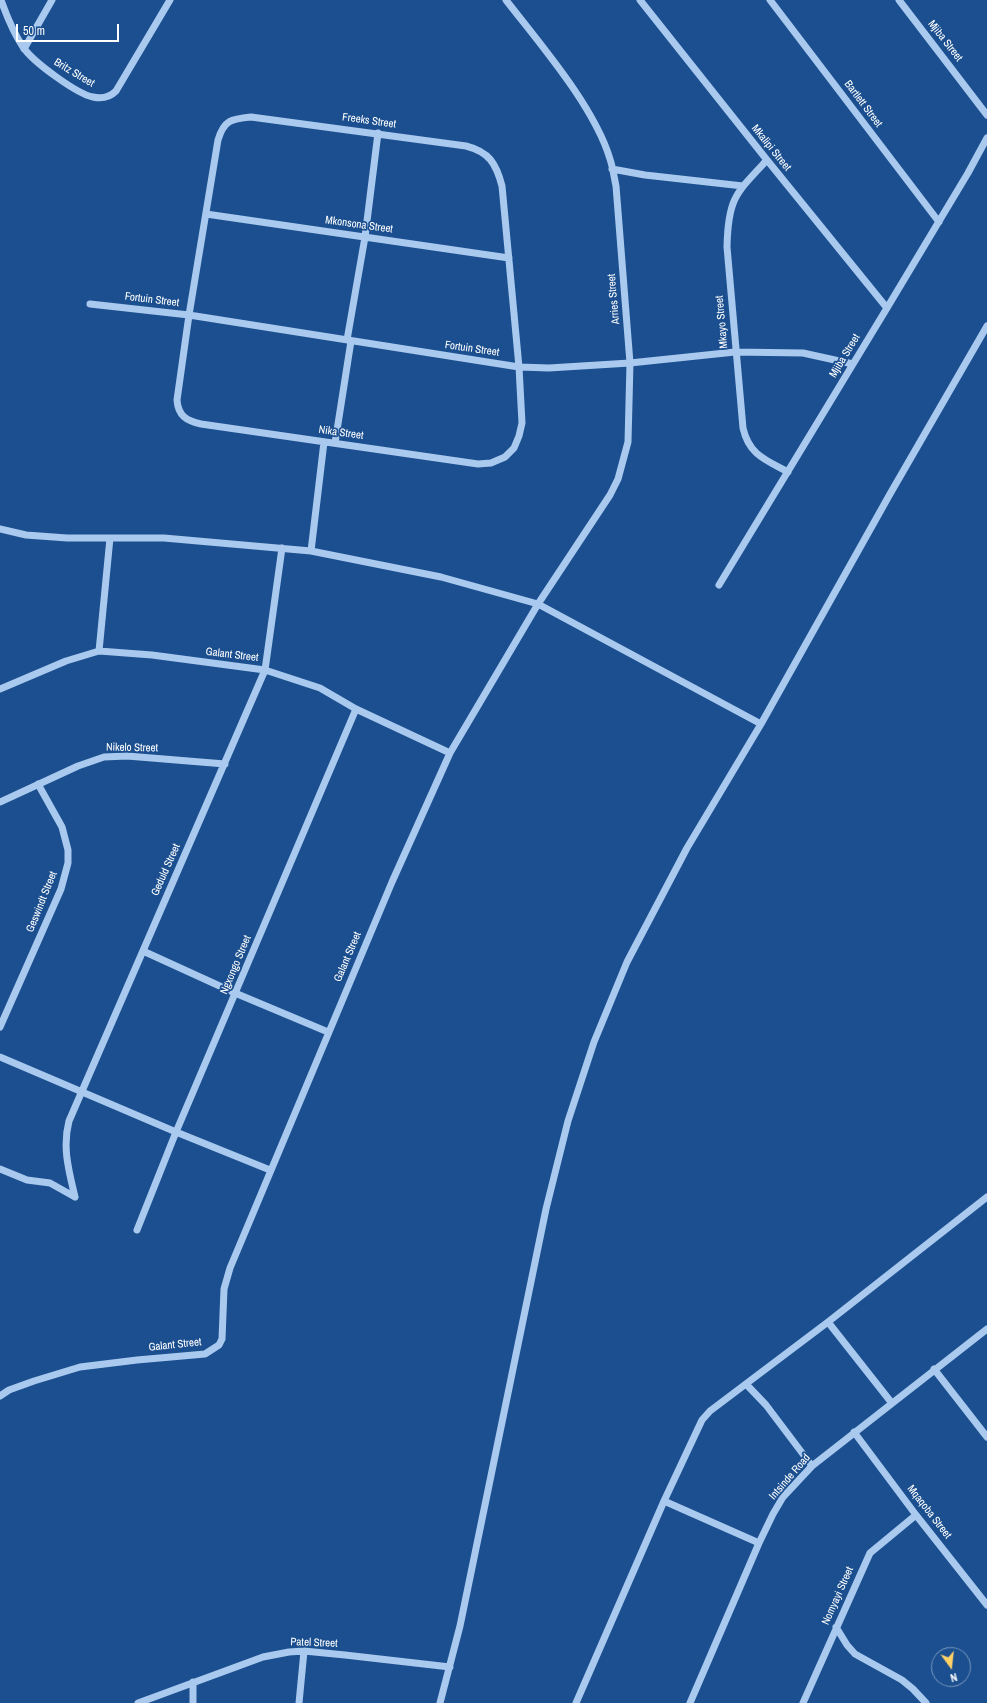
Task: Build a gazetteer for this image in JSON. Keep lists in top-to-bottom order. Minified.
{"streets":{"street":["Mjiba Street","Britz Street","Bartlett Street","Freeks Street","Mkalipi Street","Mkonsona Street","Arries Street","Fortuin Street","Mkayo Street","Nika Street","Galant Street","Nikelo Street","Geduld Street","Geswindt Street","Ngxongo Street","Intsinde Road","Mqaqoba Street","Nomyayi Street","Patel Street"]},"crossings":[["Mjiba Street","Bartlett Street"],["Mjiba Street","Mkalipi Street"],["Mjiba Street","Fortuin Street"],["Mjiba Street","Mkayo Street"],["Freeks Street","Mkonsona Street"],["Freeks Street","Fortuin Street"],["Freeks Street","Nika Street"],["Mkalipi Street","Mkayo Street"],["Arries Street","Fortuin Street"],["Arries Street","Galant Street"],["Fortuin Street","Mkayo Street"],["Fortuin Street","Nika Street"],["Galant Street","Geduld Street"],["Galant Street","Ngxongo Street"],["Nikelo Street","Geduld Street"],["Nikelo Street","Geswindt Street"],["Intsinde Road","Mqaqoba Street"],["Mqaqoba Street","Nomyayi Street"]],"scale_bar":"50 m","north":"bottom"}
